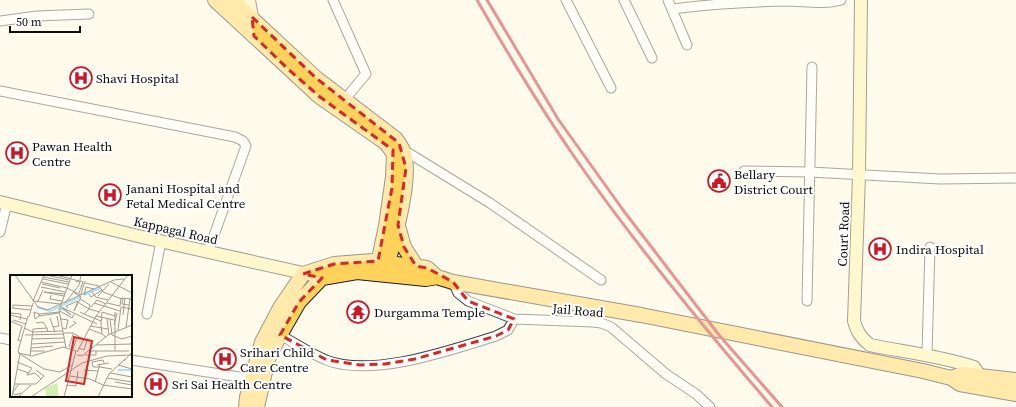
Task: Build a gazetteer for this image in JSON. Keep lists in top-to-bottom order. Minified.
{"streets":{"street":["Kappagal Road","Court Road","Jail Road"]},"places":{"hospital":["Shavi Hospital","Pawan Health Centre","Janani Hospital and Fetal Medical Centre","Indira Hospital","Srihari Child Care Centre","Sri Sai Health Centre"],"public building":["Bellary District Court"],"temple":["Durgamma Temple"]},"scale_bar":"50 m"}
